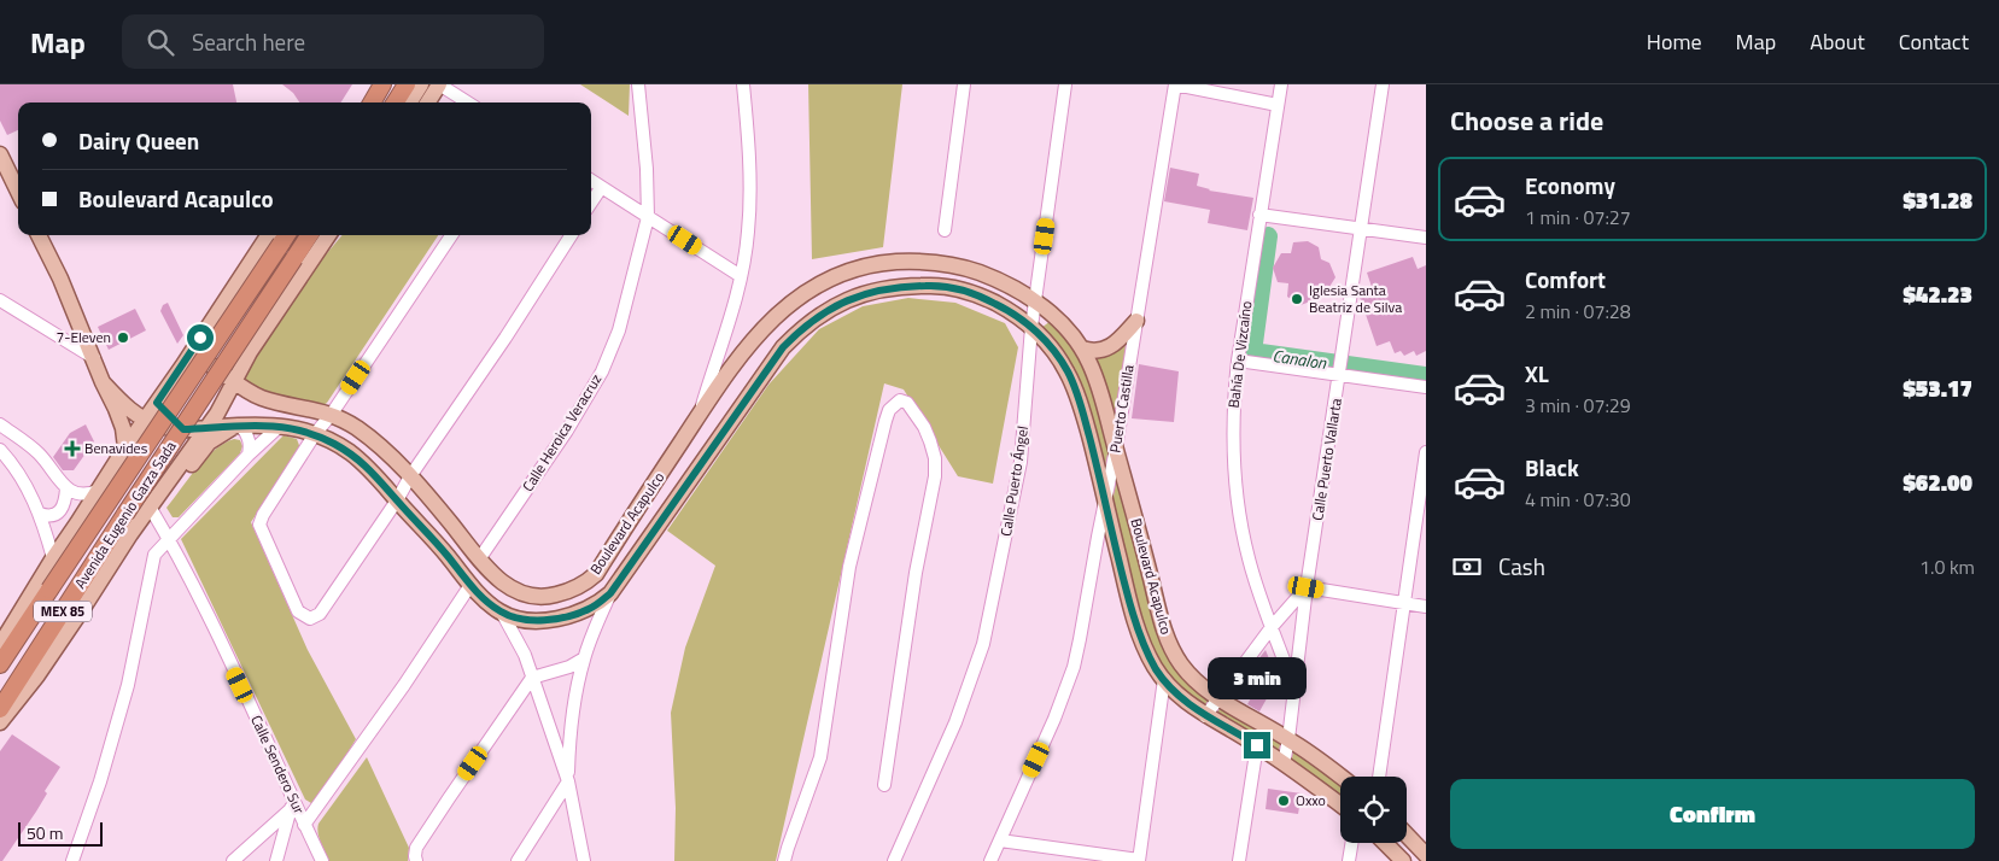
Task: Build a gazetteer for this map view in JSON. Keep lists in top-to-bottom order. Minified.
{"streets":{"highway":["Avenida Eugenio Garza Sada","MEX 85"],"main road":["Boulevard Acapulco"],"street":["Bahía De Vizcaíno","Puerto Castilla","Calle Heroica Veracruz","Calle Puerto Vallarta","Calle Puerto Ángel","Calle Sendero Sur"]},"crossings":[["Bahía De Vizcaíno","Calle Puerto Vallarta"],["Puerto Castilla","Boulevard Acapulco"],["Calle Heroica Veracruz","Boulevard Acapulco"],["Calle Puerto Vallarta","Boulevard Acapulco"],["Calle Puerto Ángel","Boulevard Acapulco"]],"water":["Canalon"],"places":{"other":["Iglesia Santa Beatriz de Silva","7-Eleven","Oxxo"],"health":["Benavides"]},"scale_bar":"50 m","page":{"header":"Map","search":"Search here","nav":["Home","Map","About","Contact"],"heading":"Choose a ride","banner":["Dairy Queen","Boulevard Acapulco"],"list":[{"name":"Economy","note":"1 min · 07:27","value":"$31.28"},{"name":"Comfort","note":"2 min · 07:28","value":"$42.23"},{"name":"XL","note":"3 min · 07:29","value":"$53.17"},{"name":"Black","note":"4 min · 07:30","value":"$62.00"}],"pay":["Cash","1.0 km"],"bubble":"3 min","buttons":"Confirm","scale":"50 m"}}
